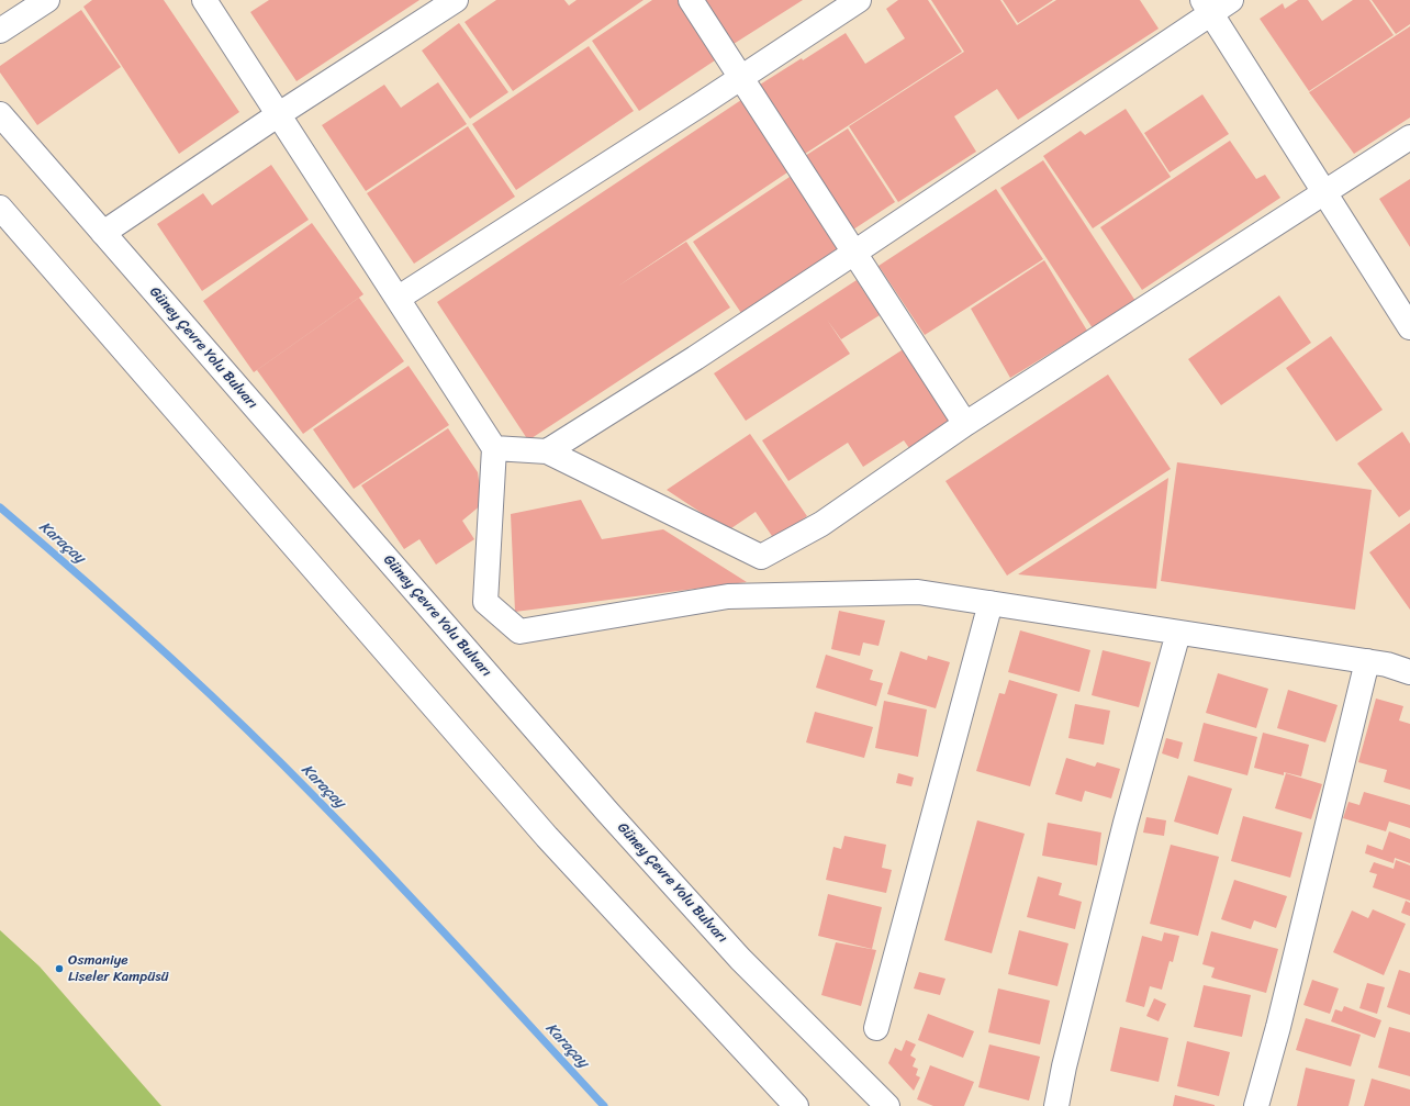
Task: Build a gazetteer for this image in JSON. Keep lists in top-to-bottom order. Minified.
{"streets":{"main road":["Güney Çevre Yolu Bulvarı"]},"water":["Karaçay"],"places":["Osmaniye Liseler Kampüsü"]}
